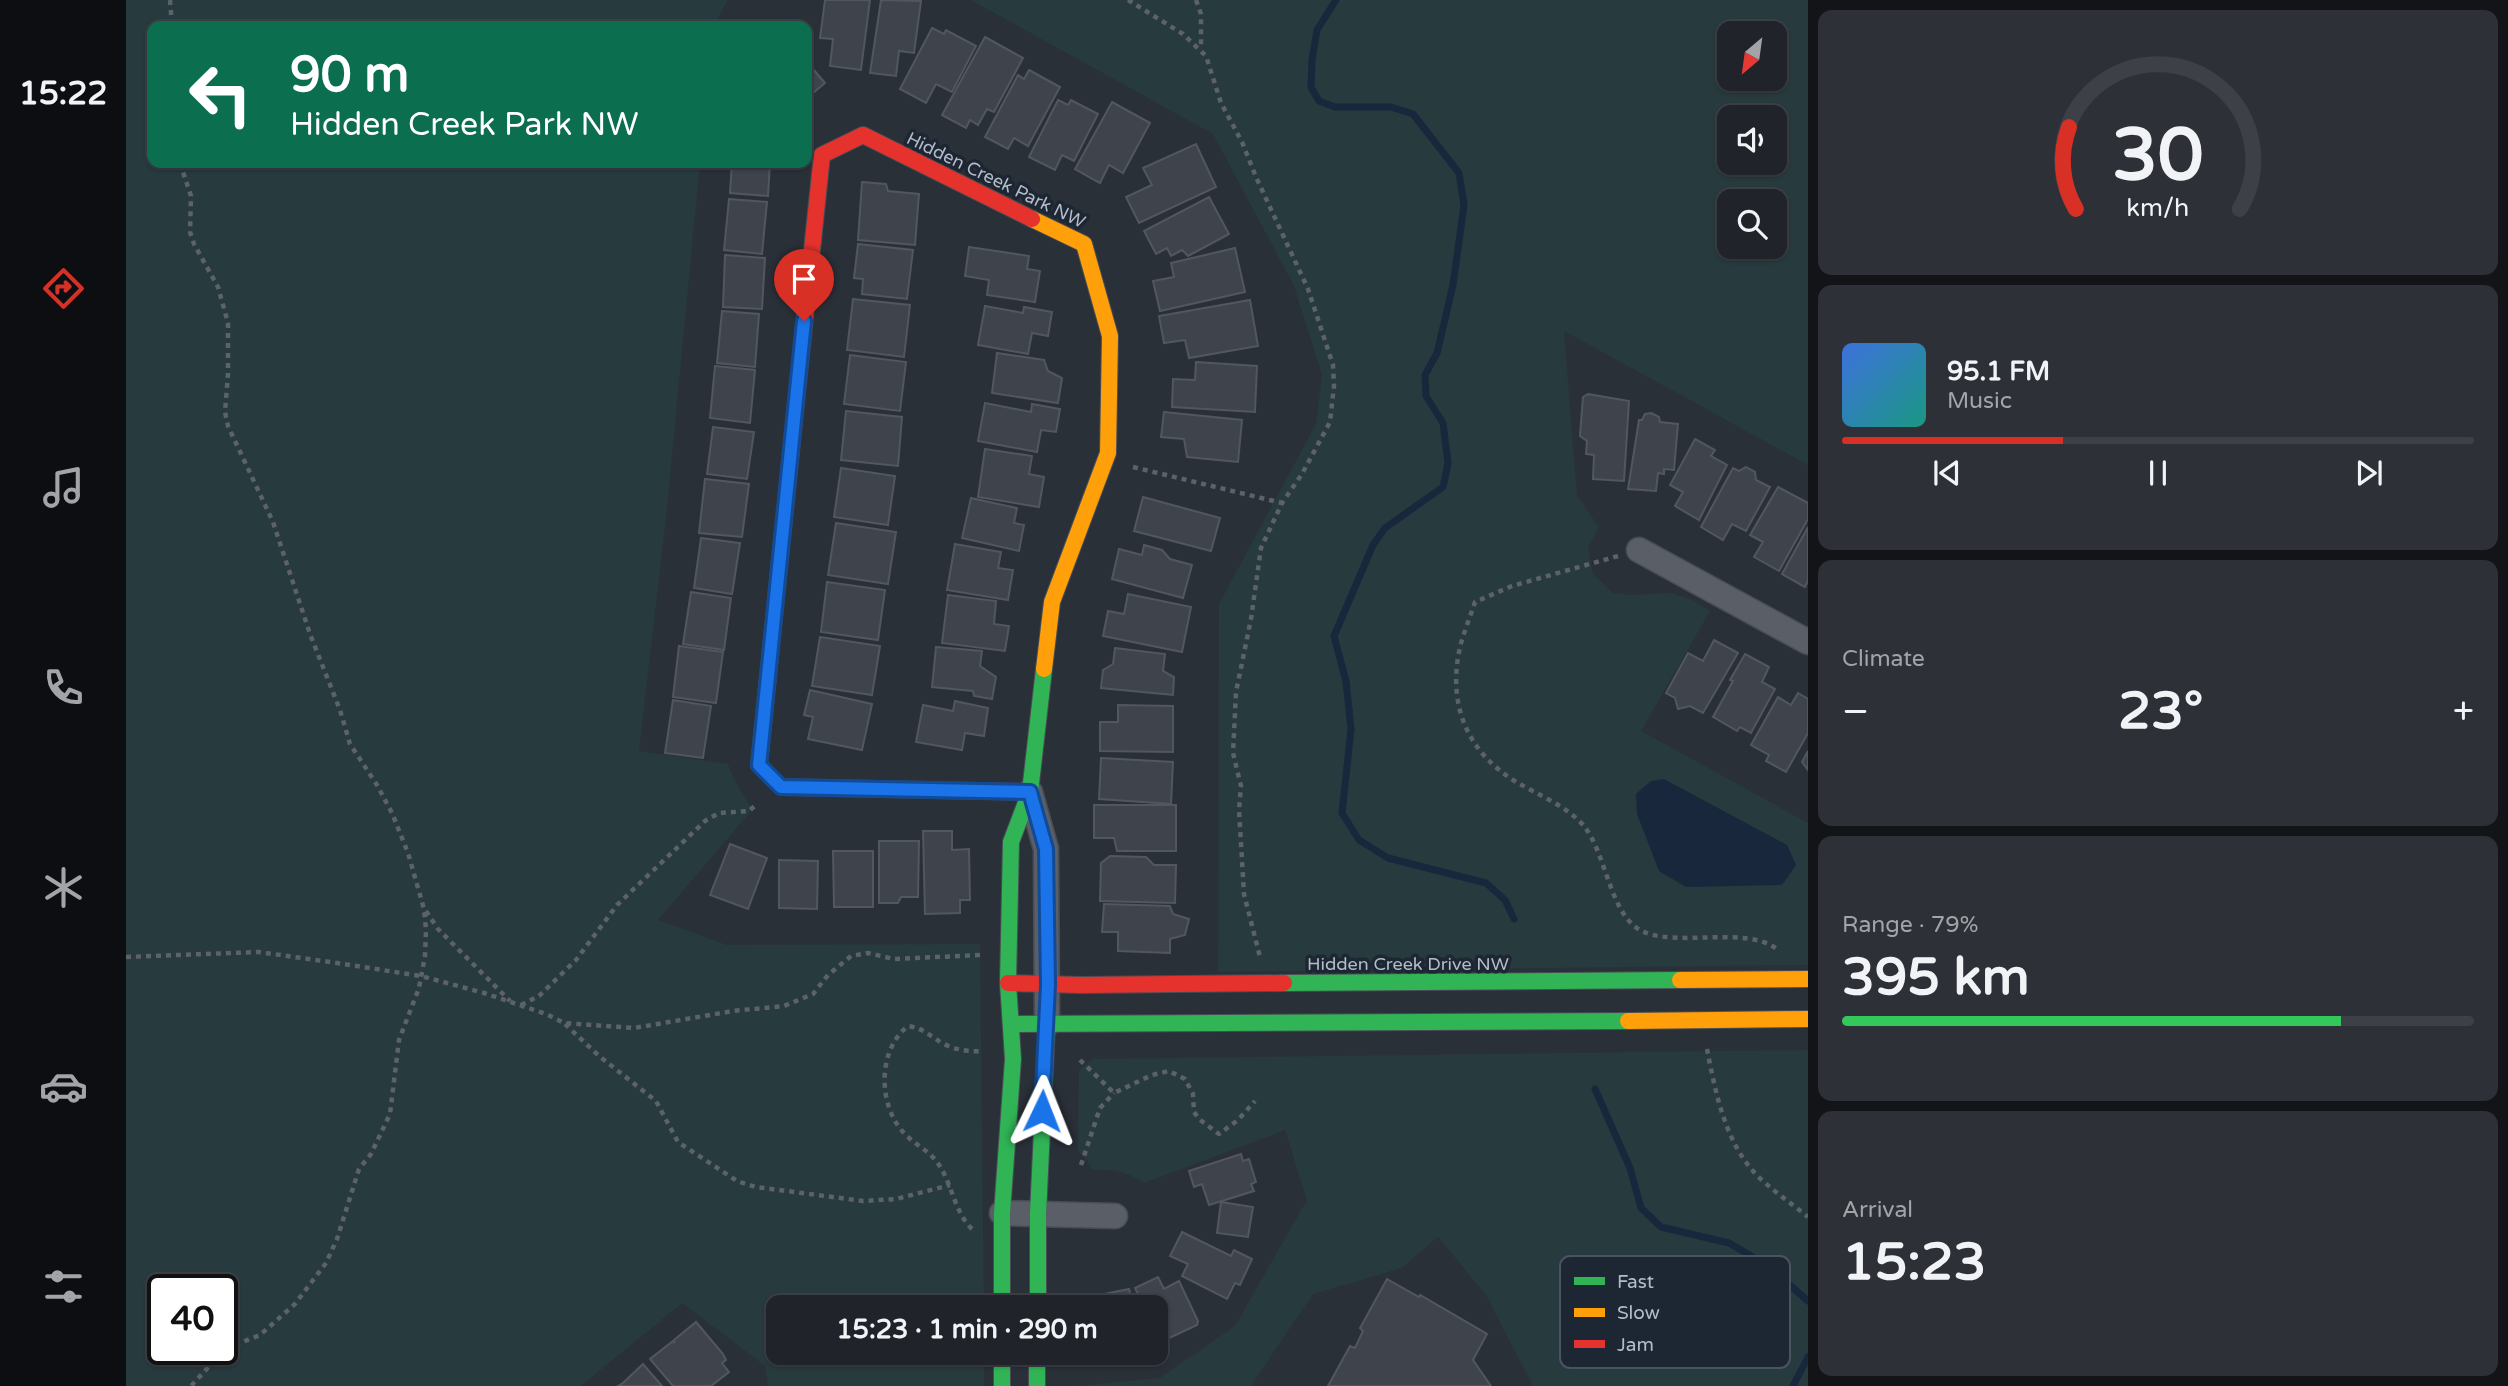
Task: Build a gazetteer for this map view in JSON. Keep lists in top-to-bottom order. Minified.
{"streets":{"street":["Hidden Creek Park NW","Hidden Creek Drive NW"]},"legend":["Fast","Slow","Jam"],"north":"bottom left","page":{"tabs":"15:22","turn":["90 m","Hidden Creek Park NW"],"song":["95.1 FM","Music"],"tile":["Climate",["Range · 79%","395 km"],["Arrival","15:23"]],"heat":["−","23°","+"],"limit":"40","trip":"15:23 · 1 min · 290 m","gauge":["30","km/h"]}}
